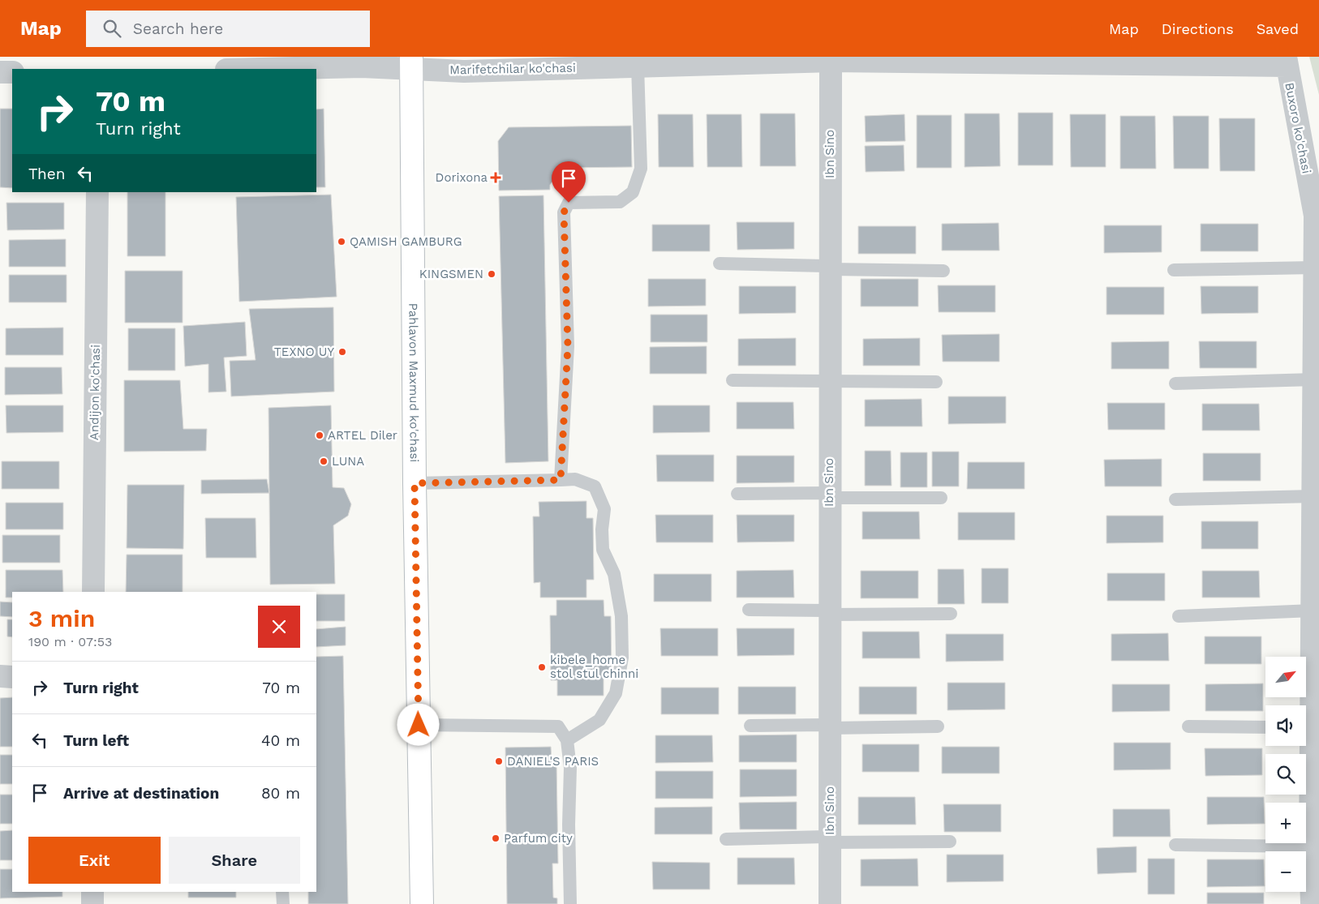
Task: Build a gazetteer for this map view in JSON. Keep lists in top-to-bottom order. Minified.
{"streets":{"street":["Marifetchilar ko'chasi","Buxoro ko'chasi","Ibn Sino","Pahlavon Maxmud ko'chasi","Andijon ko'chasi"]},"crossings":[["Marifetchilar ko'chasi","Buxoro ko'chasi"],["Marifetchilar ko'chasi","Ibn Sino"],["Marifetchilar ko'chasi","Pahlavon Maxmud ko'chasi"]],"places":{"health":["Dorixona"],"other":["QAMISH GAMBURG","KINGSMEN","TEXNO UY","ARTEL Diler","LUNA","kibele_home stol stul chinni","DANIEL'S PARIS","Parfum city"]},"north":"top right","page":{"header":"Map","search":"Search here","nav":["Map","Directions","Saved"],"turn":["70 m","Turn right"],"then":"Then","heading":["3 min","190 m · 07:53"],"map_buttons":["+","−"],"list":[{"name":"Turn right","value":"70 m"},{"name":"Turn left","value":"40 m"},{"name":"Arrive at destination","value":"80 m"}],"buttons":["Exit","Share"]}}
